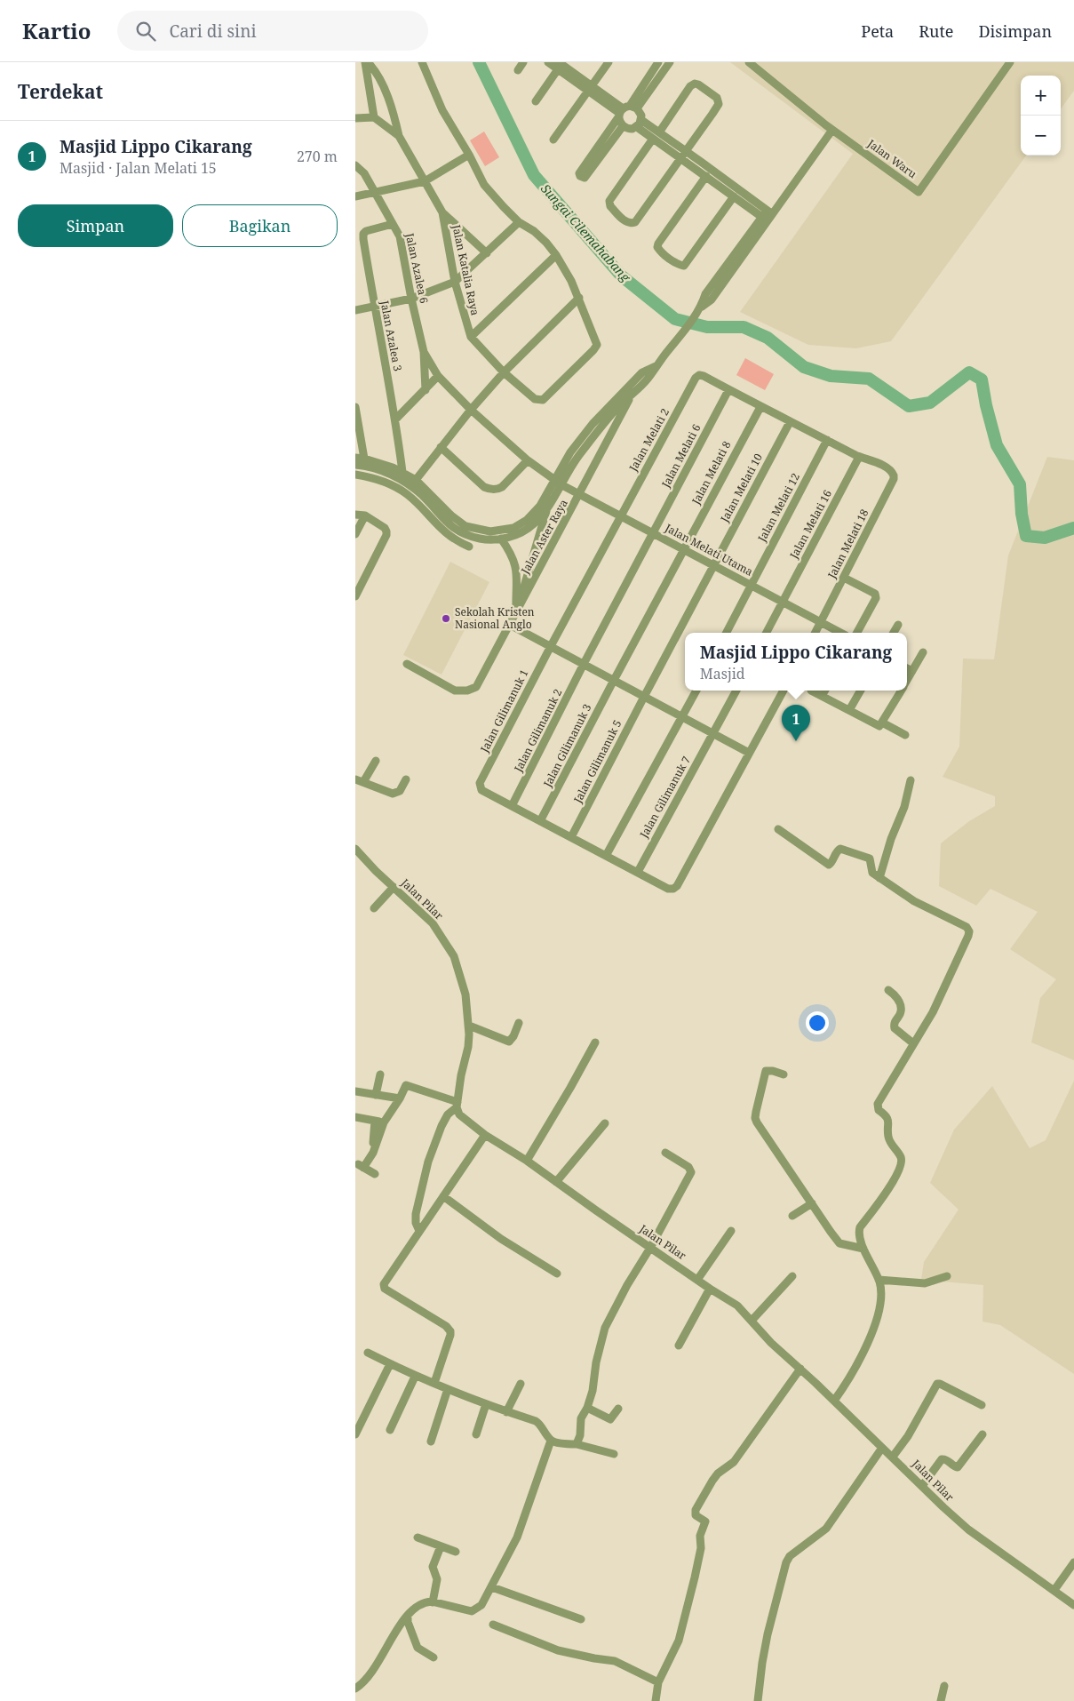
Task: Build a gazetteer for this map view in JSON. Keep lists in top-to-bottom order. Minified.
{"streets":{"street":["Jalan Waru","Jalan Azalea 6","Jalan Katalia Raya","Jalan Azalea 3","Jalan Melati 2","Jalan Melati 6","Jalan Melati 8","Jalan Melati 10","Jalan Melati 12","Jalan Melati 16","Jalan Aster Raya","Jalan Melati 18","Jalan Melati Utama","Jalan Gilimanuk 1","Jalan Gilimanuk 2","Jalan Gilimanuk 3","Jalan Gilimanuk 5","Jalan Gilimanuk 7","Jalan Pilar"]},"crossings":[["Jalan Azalea 6","Jalan Azalea 3"],["Jalan Azalea 6","Jalan Melati Utama"],["Jalan Melati 2","Jalan Melati 6"],["Jalan Melati 2","Jalan Melati Utama"],["Jalan Melati 2","Jalan Gilimanuk 1"],["Jalan Melati 6","Jalan Melati Utama"],["Jalan Melati 6","Jalan Gilimanuk 2"],["Jalan Melati 8","Jalan Melati Utama"],["Jalan Melati 8","Jalan Gilimanuk 3"],["Jalan Melati 10","Jalan Melati Utama"],["Jalan Melati 10","Jalan Gilimanuk 5"],["Jalan Melati 12","Jalan Melati Utama"],["Jalan Melati 16","Jalan Melati 18"],["Jalan Melati 16","Jalan Melati Utama"],["Jalan Aster Raya","Jalan Melati Utama"],["Jalan Melati 18","Jalan Melati Utama"],["Jalan Gilimanuk 1","Jalan Gilimanuk 2"]],"water":["Sungai Cilemahabang"],"places":["Sekolah Kristen Nasional Anglo"],"page":{"header":"Kartio","search":"Cari di sini","nav":["Peta","Rute","Disimpan"],"heading":"Terdekat","map_buttons":["+","−"],"list":[{"mark":"1","name":"Masjid Lippo Cikarang","note":"Masjid · Jalan Melati 15","value":"270 m"}],"buttons":["Simpan","Bagikan"],"popup":["Masjid Lippo Cikarang","Masjid"],"pins":"1"}}
